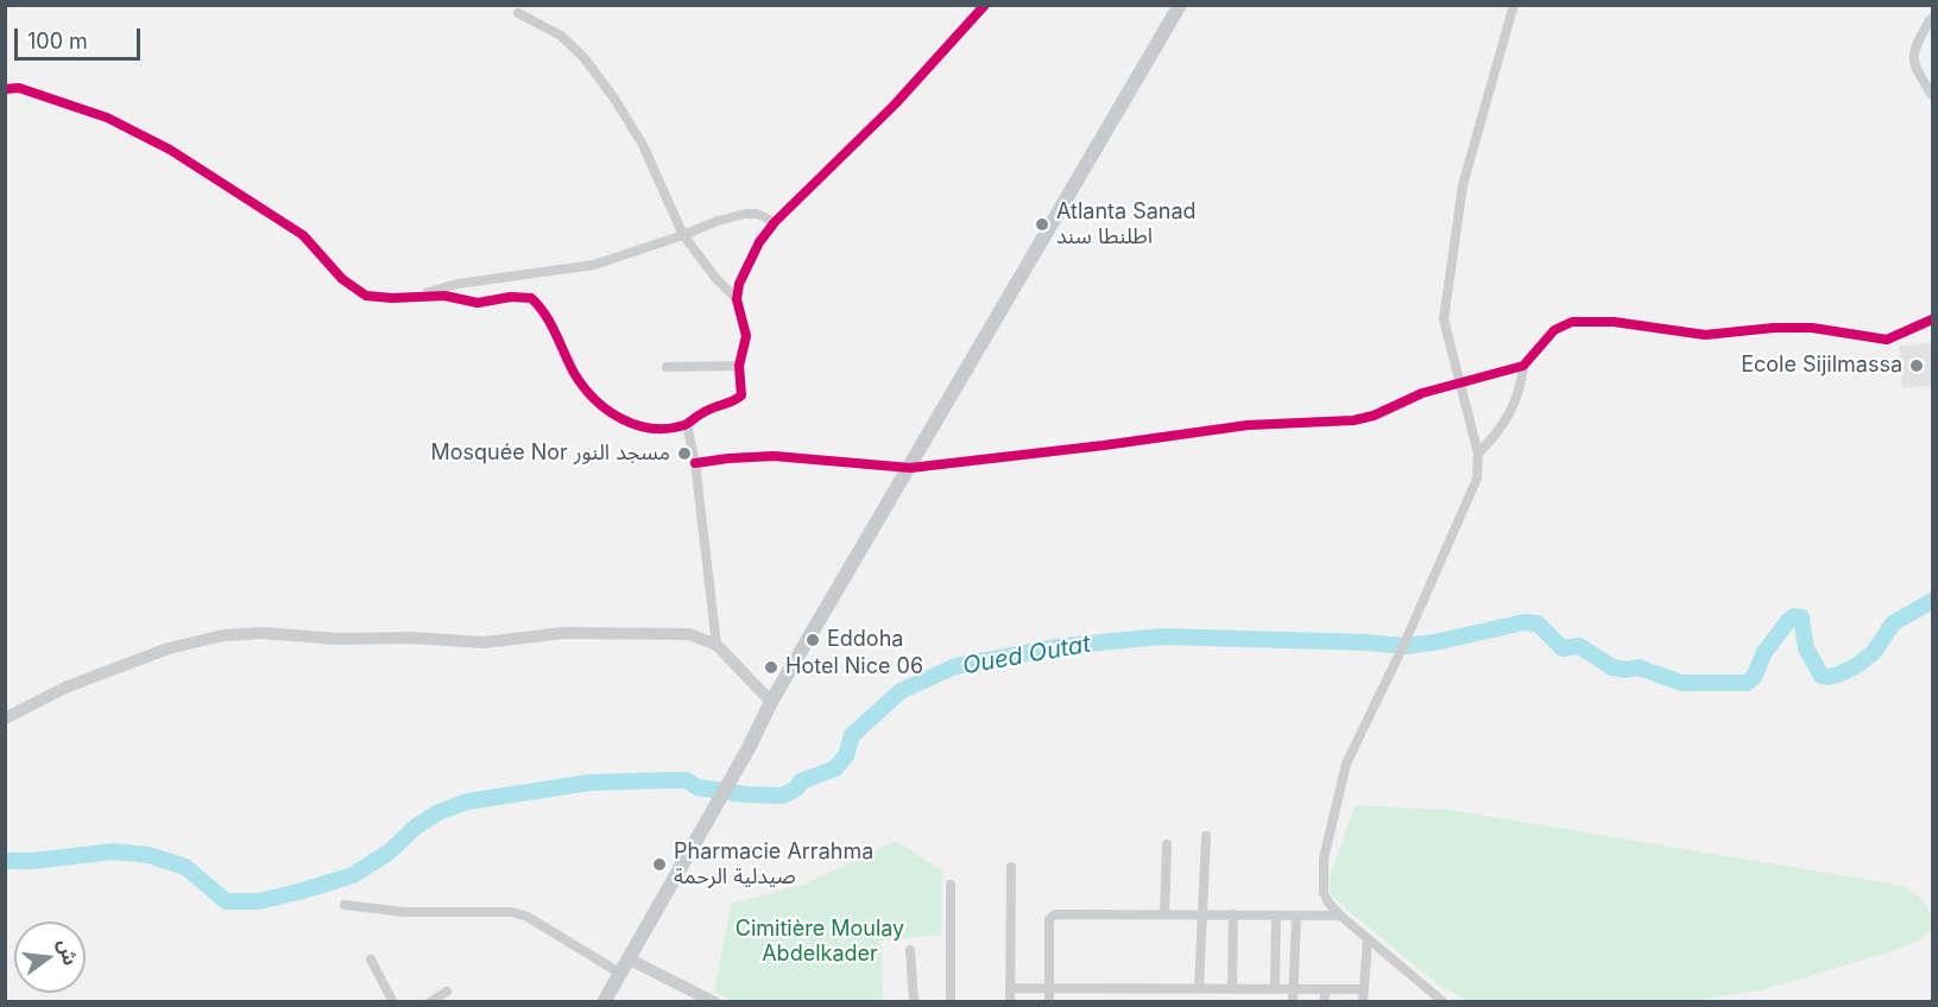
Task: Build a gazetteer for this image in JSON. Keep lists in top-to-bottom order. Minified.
{"water":["Oued Outat"],"parks":["Cimitière Moulay Abdelkader"],"places":["Atlanta Sanad اطلنطا سند","Ecole Sijilmassa","Mosquée Nor مسجد النور","Eddoha","Hotel Nice 06","Pharmacie Arrahma صيدلية الرحمة"],"scale_bar":"100 m","north":"right"}
